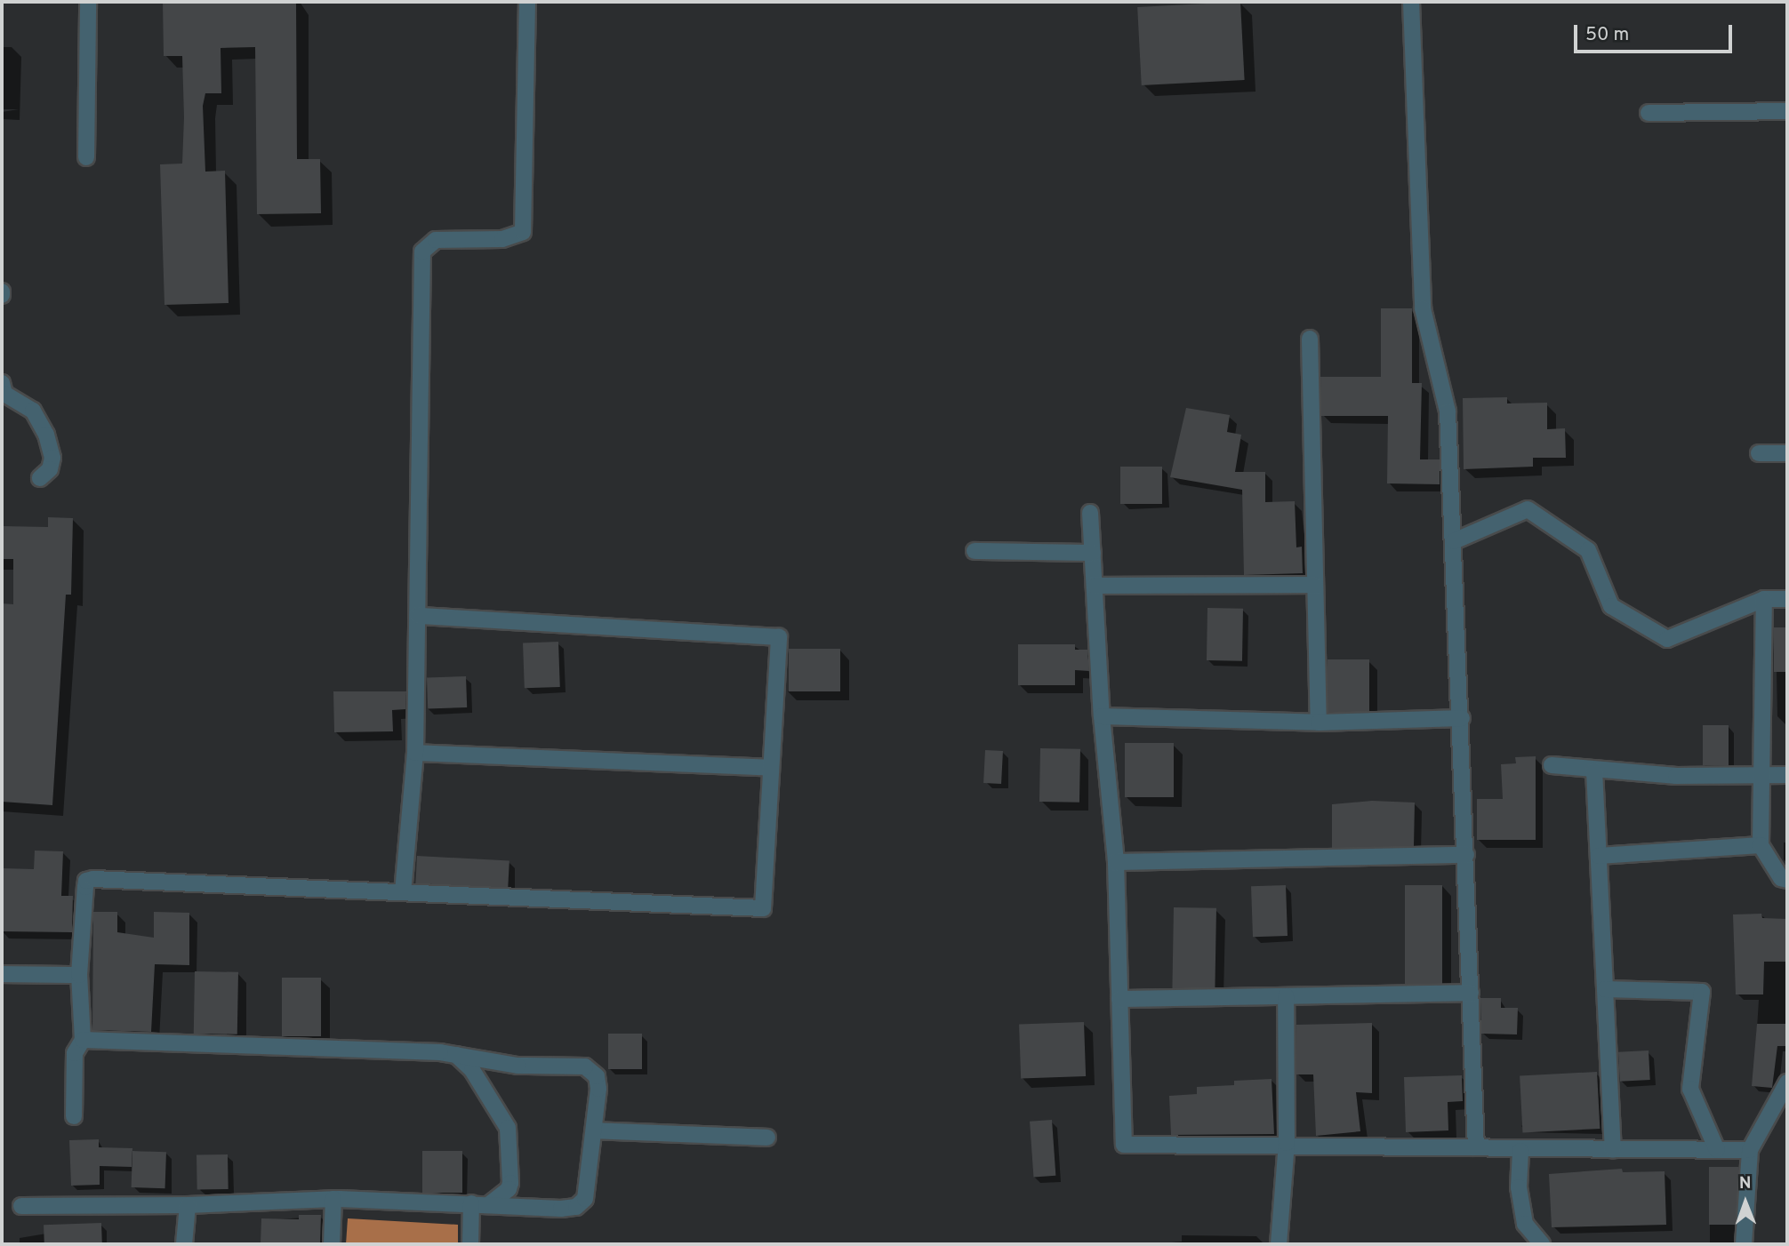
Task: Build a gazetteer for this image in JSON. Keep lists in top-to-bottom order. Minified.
{"scale_bar":"50 m","north":"top"}
